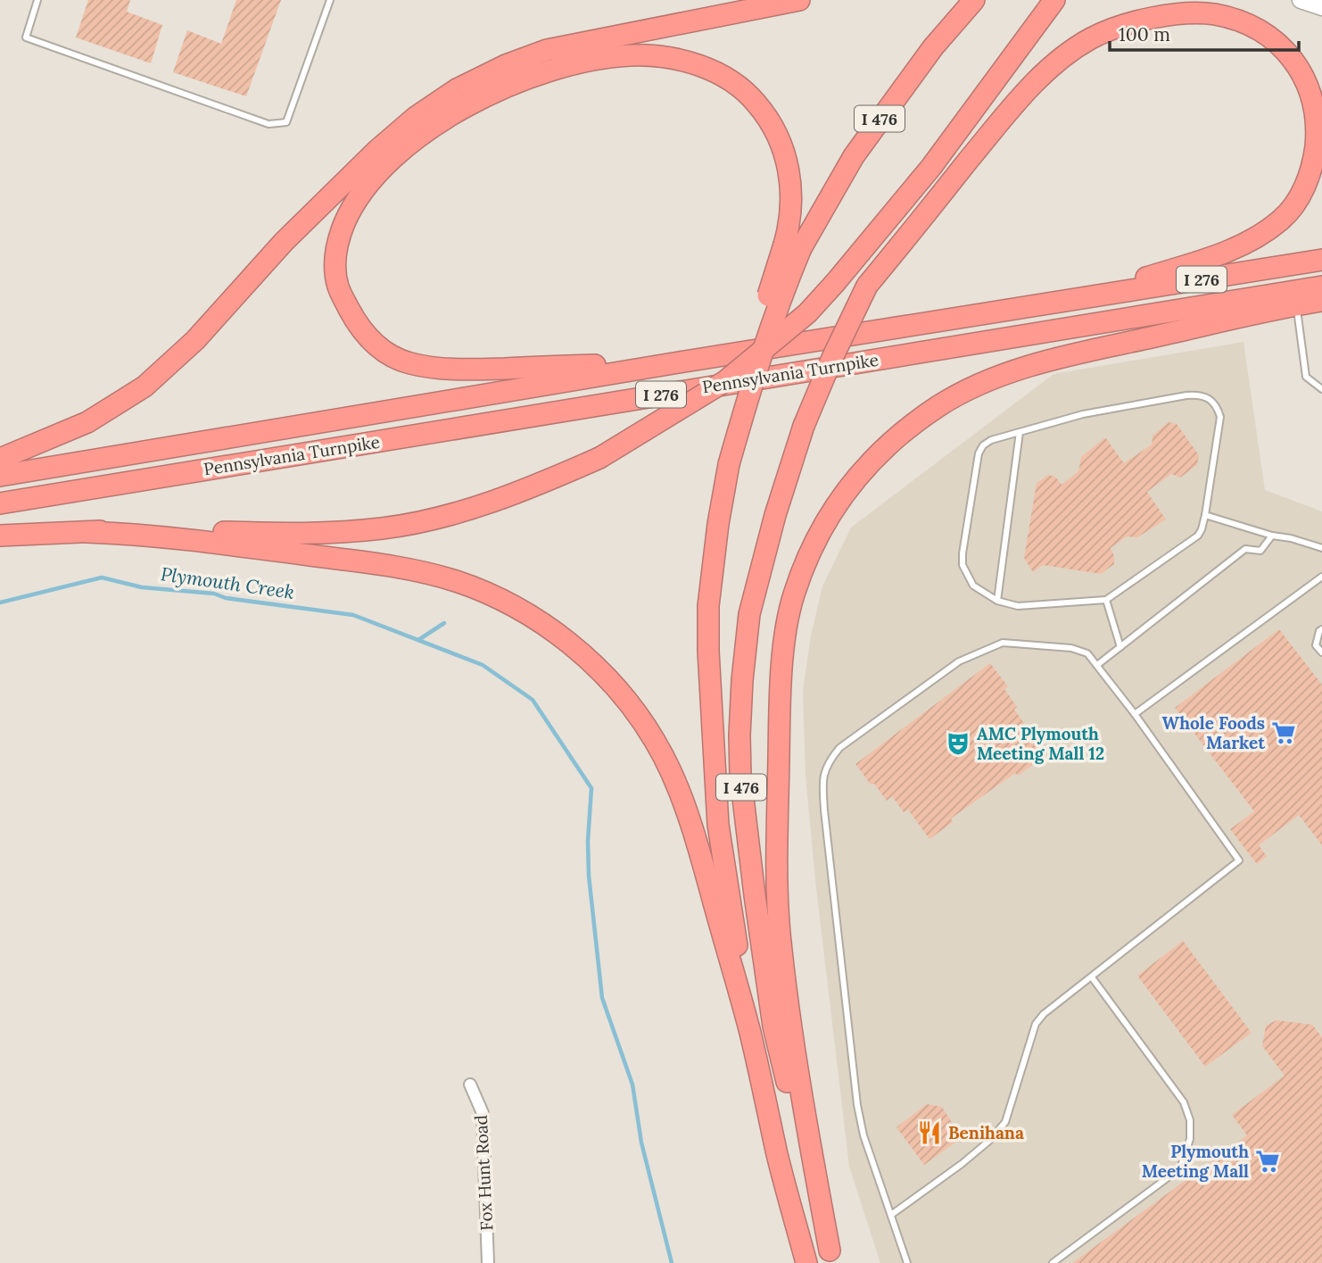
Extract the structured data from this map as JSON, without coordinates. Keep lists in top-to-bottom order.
{
  "streets": {
    "highway": ["I 476", "I 276", "Pennsylvania Turnpike"],
    "street": ["Fox Hunt Road"]
  },
  "water": ["Plymouth Creek"],
  "places": {
    "supermarket": ["Whole Foods Market", "Plymouth Meeting Mall"],
    "theatre": ["AMC Plymouth Meeting Mall 12"],
    "restaurant": ["Benihana"]
  },
  "scale_bar": "100 m"
}
